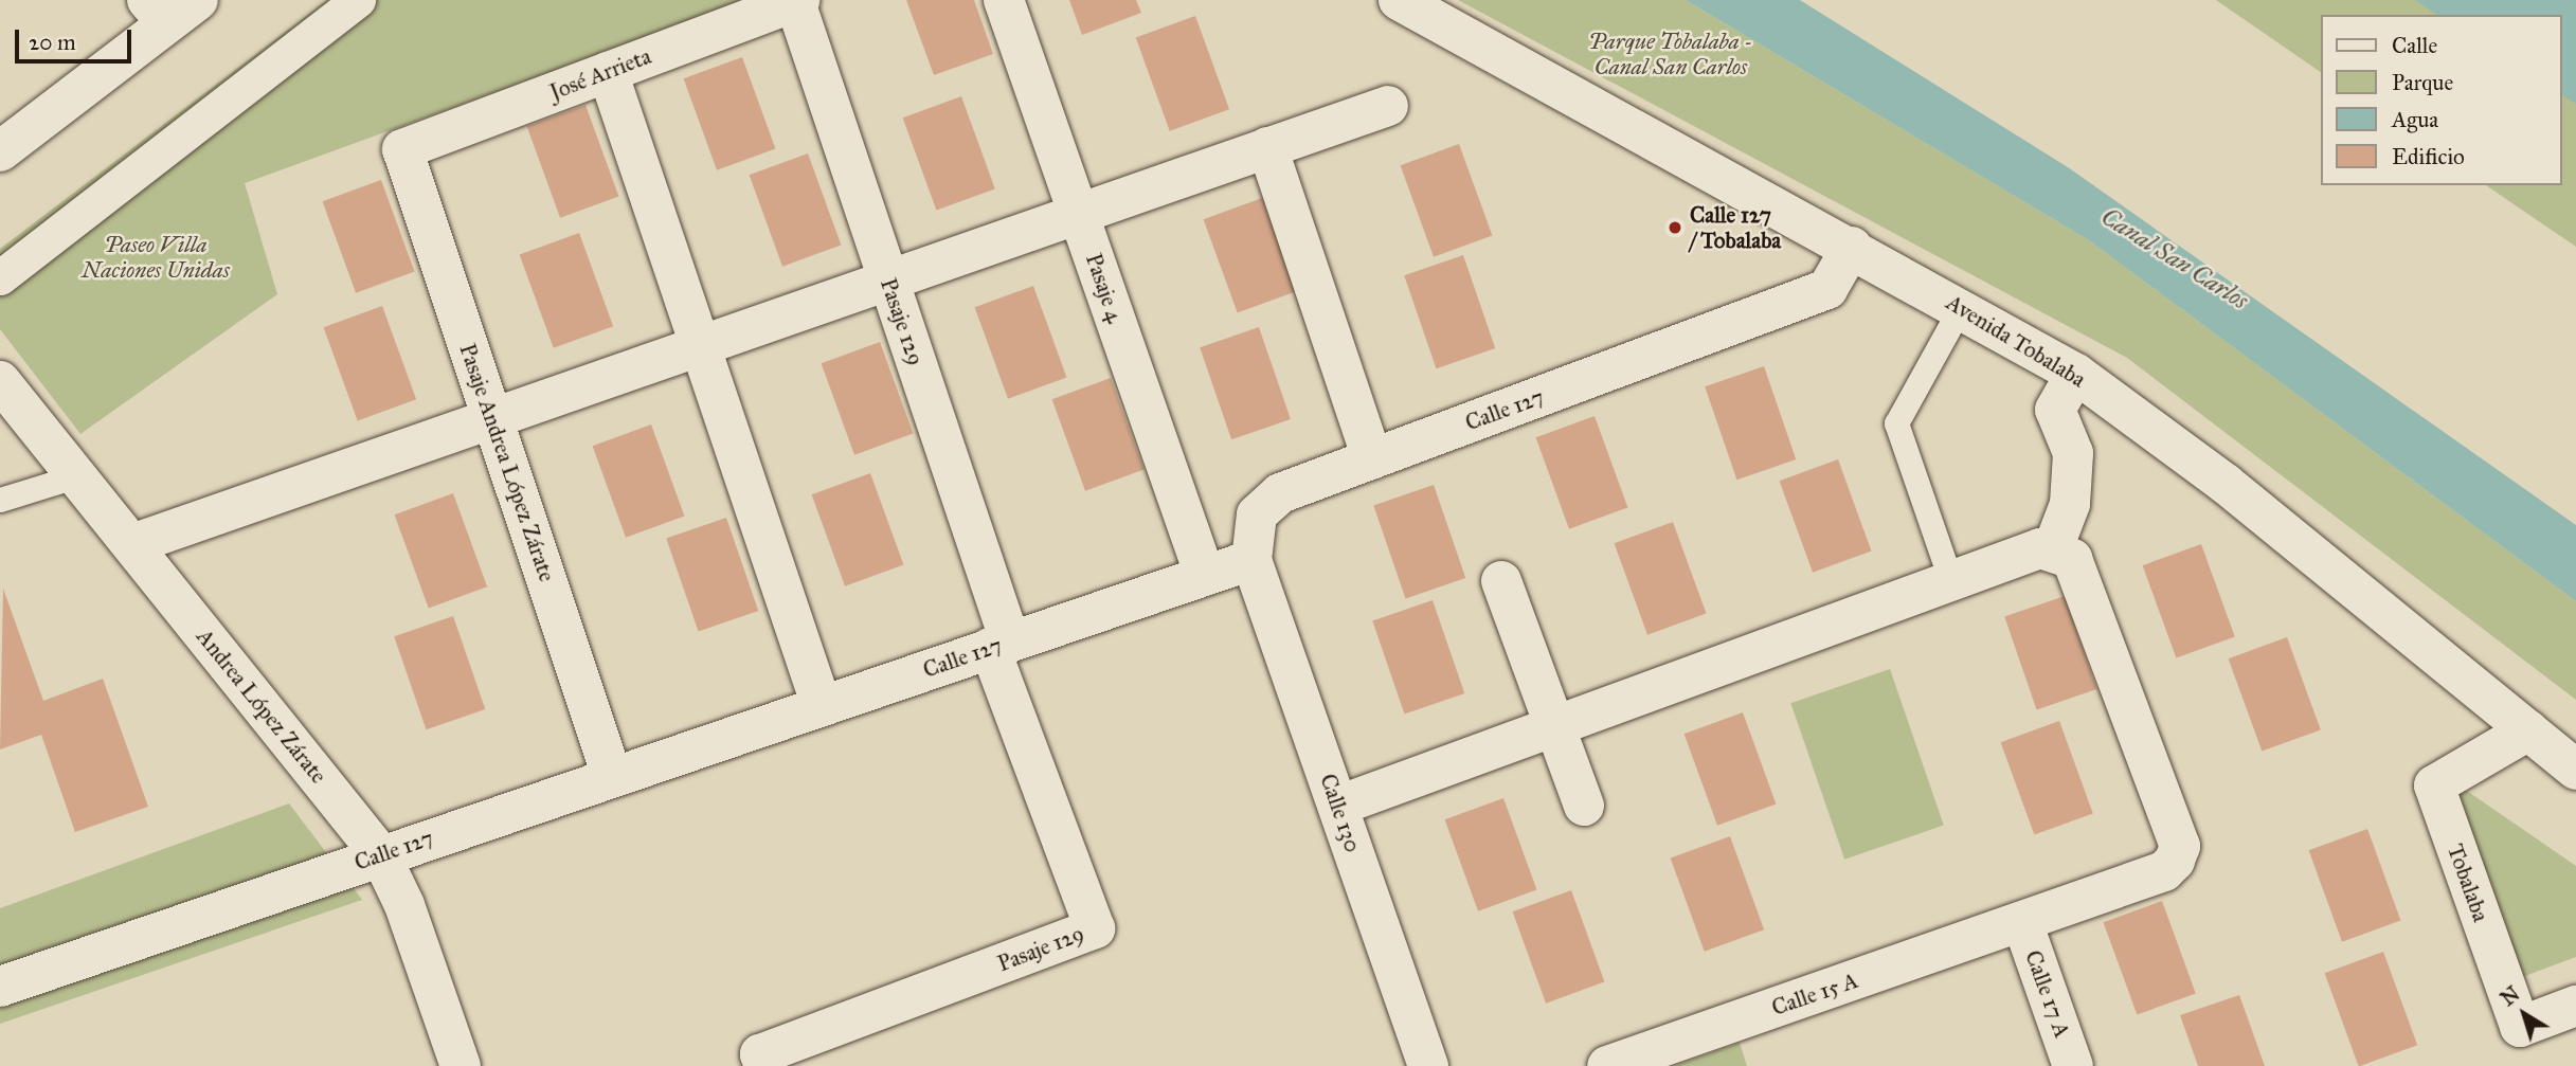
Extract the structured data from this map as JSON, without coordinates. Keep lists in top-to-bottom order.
{
  "streets": {
    "street": [
      "José Arrieta",
      "Pasaje 4",
      "Pasaje 129",
      "Avenida Tobalaba",
      "Calle 127",
      "Pasaje Andrea López Zárate",
      "Andrea López Zárate",
      "Calle 130",
      "Tobalaba",
      "Calle 15 A",
      "Calle 17 A"
    ]
  },
  "crossings": [
    ["José Arrieta", "Pasaje 129"],
    ["José Arrieta", "Pasaje Andrea López Zárate"],
    ["Pasaje 4", "Calle 127"],
    ["Pasaje 129", "Calle 127"],
    ["Avenida Tobalaba", "Calle 127"],
    ["Avenida Tobalaba", "Tobalaba"],
    ["Calle 127", "Pasaje Andrea López Zárate"],
    ["Calle 127", "Andrea López Zárate"],
    ["Calle 127", "Calle 130"],
    ["Calle 15 A", "Calle 17 A"]
  ],
  "water": ["Canal San Carlos"],
  "parks": ["Parque Tobalaba - Canal San Carlos", "Paseo Villa Naciones Unidas"],
  "places": ["Calle 127 / Tobalaba"],
  "legend": [
    "Calle",
    "Parque",
    "Agua",
    "Edificio"
  ],
  "scale_bar": "20 m",
  "north": "top left"
}
